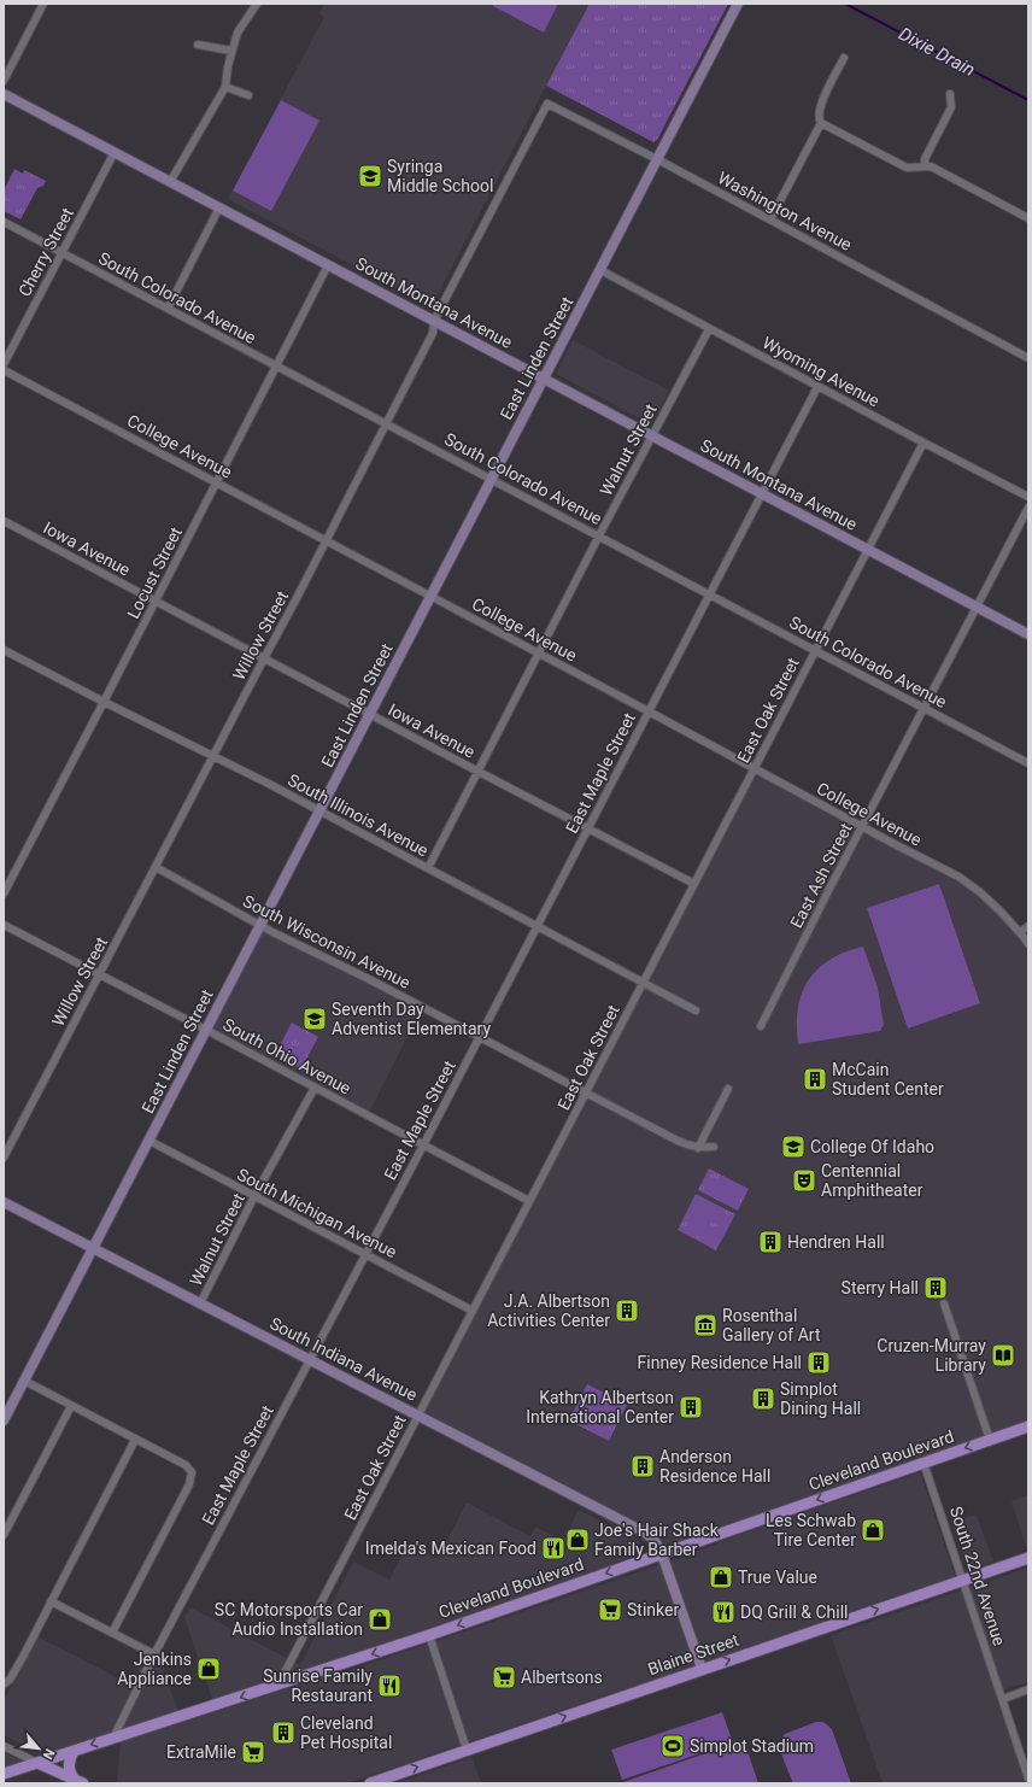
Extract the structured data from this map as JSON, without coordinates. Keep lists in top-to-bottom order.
{
  "streets": {
    "main road": [
      "South Montana Avenue",
      "East Linden Street",
      "South Indiana Avenue",
      "Cleveland Boulevard",
      "Blaine Street"
    ],
    "street": [
      "Washington Avenue",
      "Cherry Street",
      "South Colorado Avenue",
      "Wyoming Avenue",
      "College Avenue",
      "Walnut Street",
      "Iowa Avenue",
      "Locust Street",
      "Willow Street",
      "East Oak Street",
      "East Maple Street",
      "South Illinois Avenue",
      "East Ash Street",
      "South Wisconsin Avenue",
      "South Ohio Avenue",
      "South Michigan Avenue",
      "South 22nd Avenue"
    ]
  },
  "crossings": [
    ["Washington Avenue", "East Linden Street"],
    ["Washington Avenue", "Willow Street"],
    ["Cherry Street", "South Colorado Avenue"],
    ["Cherry Street", "South Montana Avenue"],
    ["South Colorado Avenue", "East Linden Street"],
    ["South Colorado Avenue", "Walnut Street"],
    ["South Colorado Avenue", "Locust Street"],
    ["South Colorado Avenue", "Willow Street"],
    ["South Colorado Avenue", "East Oak Street"],
    ["South Colorado Avenue", "East Maple Street"],
    ["South Colorado Avenue", "East Ash Street"],
    ["South Montana Avenue", "East Linden Street"],
    ["South Montana Avenue", "Walnut Street"],
    ["South Montana Avenue", "Locust Street"],
    ["South Montana Avenue", "Willow Street"],
    ["South Montana Avenue", "East Oak Street"],
    ["South Montana Avenue", "East Maple Street"],
    ["South Montana Avenue", "East Ash Street"],
    ["East Linden Street", "Wyoming Avenue"],
    ["East Linden Street", "College Avenue"],
    ["East Linden Street", "Iowa Avenue"],
    ["East Linden Street", "South Illinois Avenue"],
    ["East Linden Street", "South Wisconsin Avenue"],
    ["East Linden Street", "South Ohio Avenue"],
    ["East Linden Street", "South Michigan Avenue"],
    ["East Linden Street", "South Indiana Avenue"],
    ["Wyoming Avenue", "Walnut Street"],
    ["Wyoming Avenue", "East Oak Street"],
    ["Wyoming Avenue", "East Maple Street"],
    ["College Avenue", "Walnut Street"],
    ["College Avenue", "Locust Street"],
    ["College Avenue", "Willow Street"],
    ["College Avenue", "East Oak Street"],
    ["College Avenue", "East Maple Street"],
    ["College Avenue", "East Ash Street"],
    ["Walnut Street", "Iowa Avenue"],
    ["Walnut Street", "South Illinois Avenue"],
    ["Walnut Street", "South Ohio Avenue"],
    ["Walnut Street", "South Michigan Avenue"],
    ["Walnut Street", "South Indiana Avenue"],
    ["Iowa Avenue", "Locust Street"],
    ["Iowa Avenue", "Willow Street"],
    ["Iowa Avenue", "East Oak Street"],
    ["Iowa Avenue", "East Maple Street"],
    ["Locust Street", "South Illinois Avenue"],
    ["Willow Street", "South Illinois Avenue"],
    ["Willow Street", "South Wisconsin Avenue"],
    ["Willow Street", "South Ohio Avenue"],
    ["East Oak Street", "South Illinois Avenue"],
    ["East Oak Street", "South Wisconsin Avenue"],
    ["East Oak Street", "South Ohio Avenue"],
    ["East Oak Street", "South Michigan Avenue"],
    ["East Oak Street", "South Indiana Avenue"],
    ["East Oak Street", "Cleveland Boulevard"],
    ["East Maple Street", "South Illinois Avenue"],
    ["East Maple Street", "South Wisconsin Avenue"],
    ["East Maple Street", "South Ohio Avenue"],
    ["East Maple Street", "South Michigan Avenue"],
    ["East Maple Street", "South Indiana Avenue"],
    ["East Maple Street", "Cleveland Boulevard"],
    ["South Indiana Avenue", "Cleveland Boulevard"],
    ["South Indiana Avenue", "Blaine Street"],
    ["Cleveland Boulevard", "South 22nd Avenue"],
    ["South 22nd Avenue", "Blaine Street"]
  ],
  "one_way": ["Cleveland Boulevard", "Blaine Street"],
  "water": ["Dixie Drain"],
  "places": {
    "school or university": ["Syringa Middle School", "Seventh Day Adventist Elementary", "College Of Idaho"],
    "building": [
      "McCain Student Center",
      "Hendren Hall",
      "Sterry Hall",
      "J.A. Albertson Activities Center",
      "Finney Residence Hall",
      "Simplot Dining Hall",
      "Kathryn Albertson International Center",
      "Anderson Residence Hall",
      "Cleveland Pet Hospital"
    ],
    "theatre": ["Centennial Amphitheater"],
    "museum": ["Rosenthal Gallery of Art"],
    "library": ["Cruzen-Murray Library"],
    "shop": [
      "Les Schwab Tire Center",
      "Joe's Hair Shack Family Barber",
      "True Value",
      "SC Motorsports Car Audio Installation",
      "Jenkins Appliance"
    ],
    "restaurant": ["Imelda's Mexican Food", "DQ Grill & Chill", "Sunrise Family Restaurant"],
    "supermarket": ["Stinker", "Albertsons", "ExtraMile"],
    "sports": ["Simplot Stadium"]
  },
  "north": "bottom right"
}
